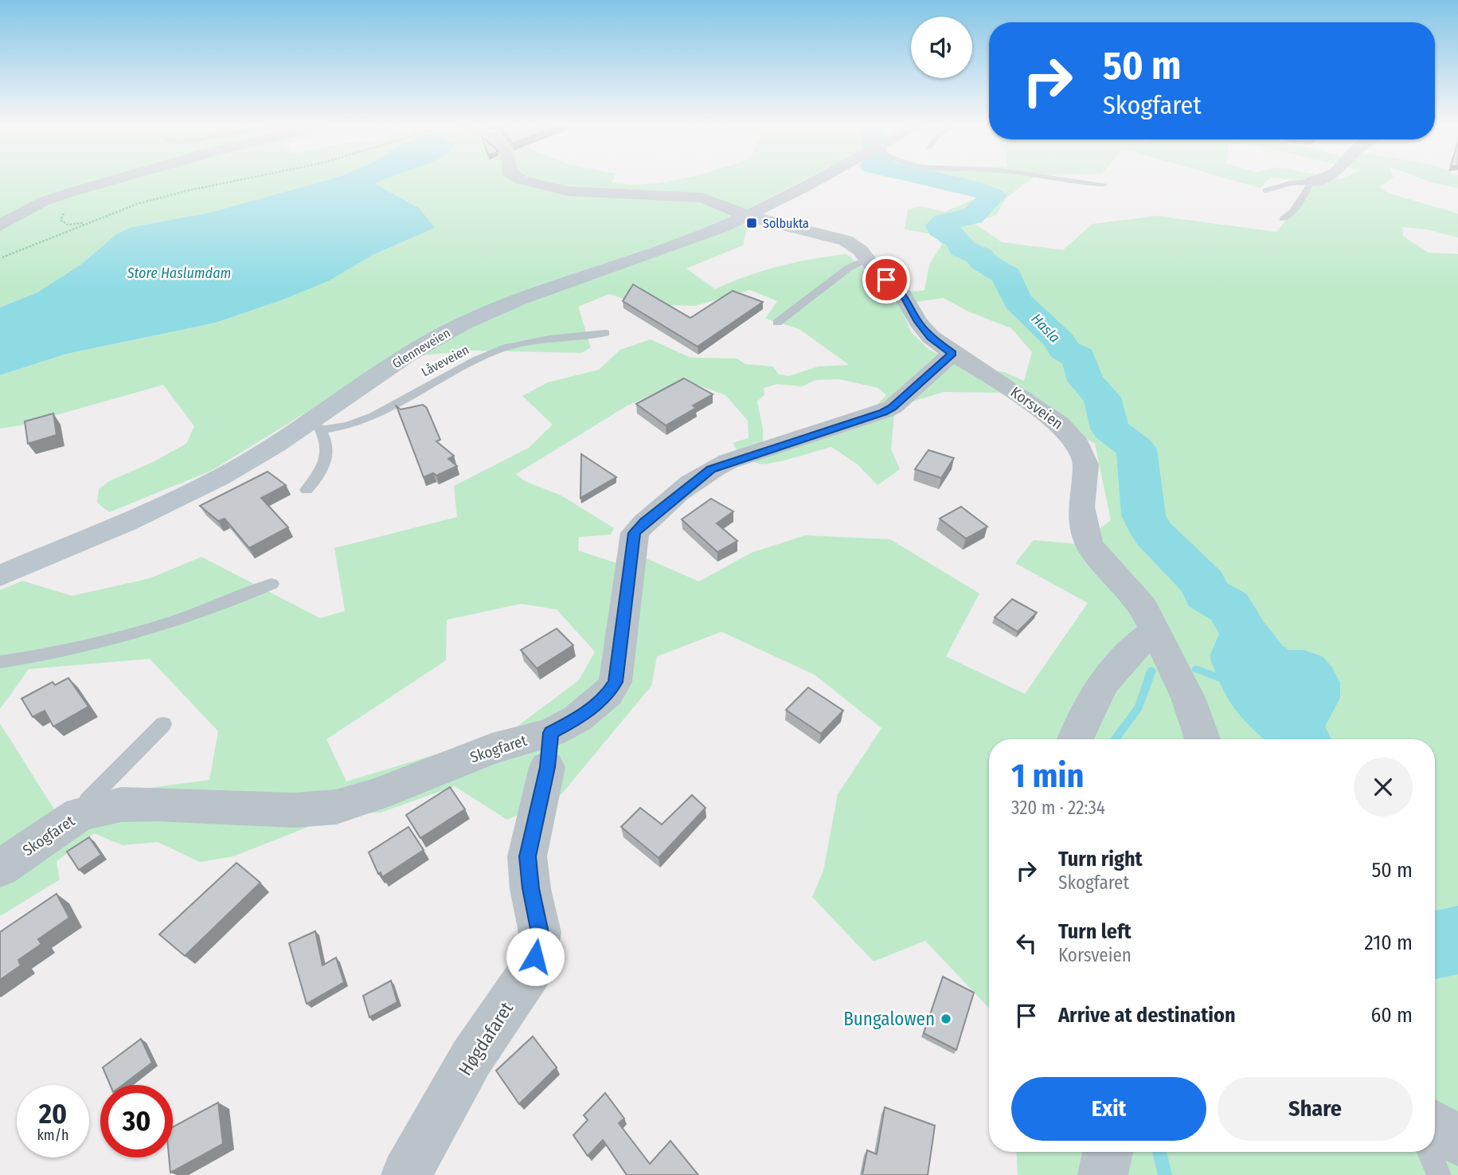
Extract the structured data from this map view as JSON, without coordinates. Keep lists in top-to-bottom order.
{
  "streets": {
    "main road": ["Glenneveien"],
    "street": ["Korsveien", "Skogfaret", "Høgdafaret"],
    "lane": ["Låveveien"]
  },
  "crossings": [
    ["Glenneveien", "Låveveien"],
    ["Glenneveien", "Korsveien"],
    ["Korsveien", "Skogfaret"],
    ["Skogfaret", "Høgdafaret"]
  ],
  "water": ["Store Haslumdam", "Hasla"],
  "places": {
    "transit": ["Solbukta"],
    "other": ["Bungalowen"]
  },
  "page": {
    "turn": ["50 m", "Skogfaret"],
    "heading": ["1 min", "320 m · 22:34"],
    "list": [
      {
        "name": "Turn right",
        "note": "Skogfaret",
        "value": "50 m"
      },
      {
        "name": "Turn left",
        "note": "Korsveien",
        "value": "210 m"
      },
      {
        "name": "Arrive at destination",
        "value": "60 m"
      }
    ],
    "buttons": ["Exit", "Share"],
    "speed": "20 km/h",
    "limit": "30"
  }
}
